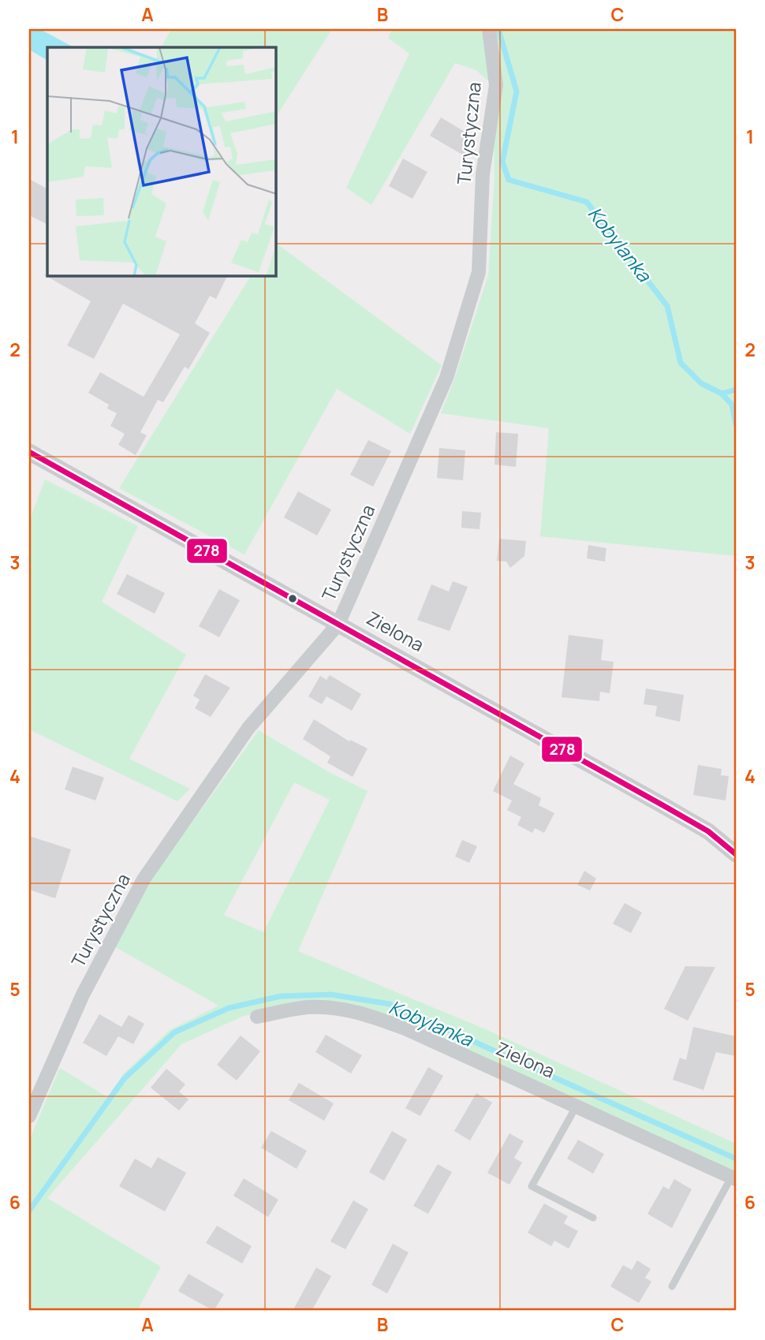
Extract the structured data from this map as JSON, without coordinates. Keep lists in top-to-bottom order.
{
  "streets": {
    "street": ["Turystyczna", "Zielona"]
  },
  "crossings": [
    ["Turystyczna", "Zielona"]
  ],
  "water": ["Kobylanka"],
  "lines": ["transit line 278"],
  "grid": {
    "columns": ["A", "B", "C"],
    "rows": [
      "1",
      "2",
      "3",
      "4",
      "5",
      "6"
    ]
  }
}
